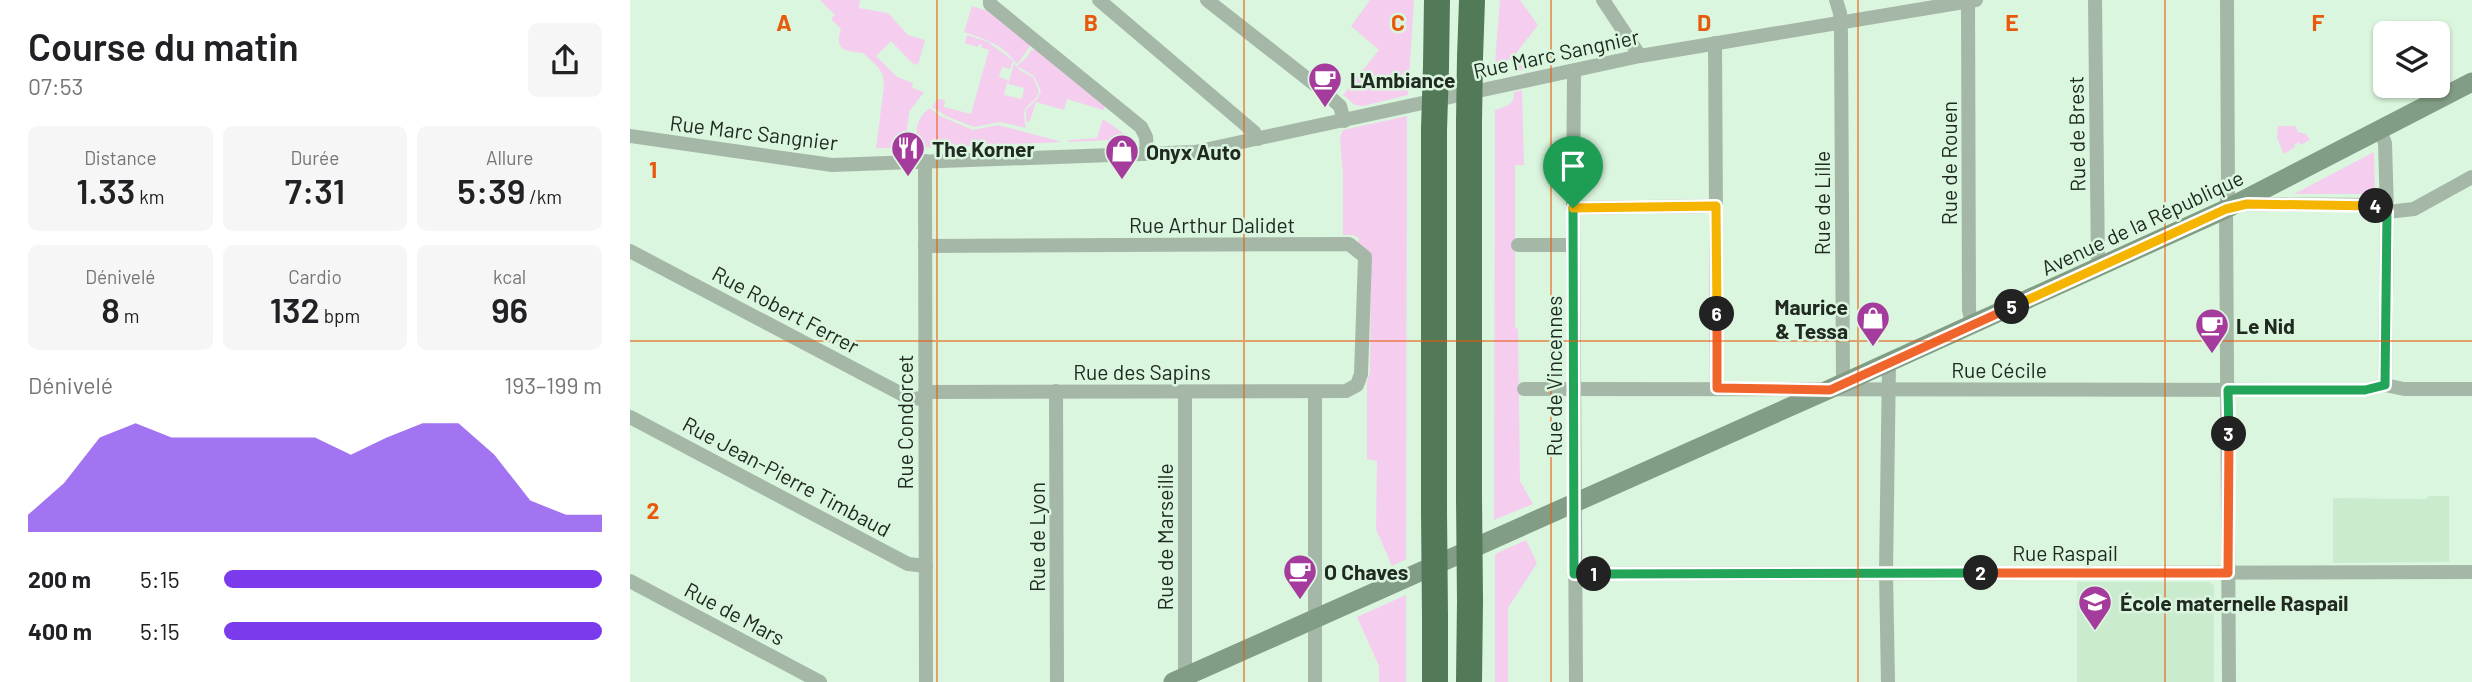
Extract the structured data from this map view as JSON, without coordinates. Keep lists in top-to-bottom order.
{
  "streets": {
    "main road": ["Avenue de la République"],
    "street": [
      "Rue Marc Sangnier",
      "Rue de Brest",
      "Rue de Rouen",
      "Rue de Lille",
      "Rue Arthur Dalidet",
      "Rue Robert Ferrer",
      "Rue Cécile",
      "Rue des Sapins",
      "Rue de Vincennes",
      "Rue Condorcet",
      "Rue Jean-Pierre Timbaud",
      "Rue de Lyon",
      "Rue de Marseille",
      "Rue Raspail",
      "Rue de Mars"
    ]
  },
  "crossings": [
    ["Rue Marc Sangnier", "Rue de Rouen"],
    ["Rue Marc Sangnier", "Rue de Lille"],
    ["Rue Marc Sangnier", "Rue de Vincennes"],
    ["Rue Marc Sangnier", "Rue Condorcet"],
    ["Rue de Brest", "Avenue de la République"],
    ["Rue de Rouen", "Avenue de la République"],
    ["Rue de Lille", "Avenue de la République"],
    ["Rue de Lille", "Rue Cécile"],
    ["Avenue de la République", "Rue Cécile"],
    ["Avenue de la République", "Rue de Vincennes"],
    ["Avenue de la République", "Rue de Marseille"],
    ["Rue Arthur Dalidet", "Rue des Sapins"],
    ["Rue Arthur Dalidet", "Rue Condorcet"],
    ["Rue Robert Ferrer", "Rue des Sapins"],
    ["Rue Robert Ferrer", "Rue Condorcet"],
    ["Rue Cécile", "Rue de Vincennes"],
    ["Rue des Sapins", "Rue Condorcet"],
    ["Rue des Sapins", "Rue de Lyon"],
    ["Rue des Sapins", "Rue de Marseille"],
    ["Rue de Vincennes", "Rue Raspail"],
    ["Rue Condorcet", "Rue Jean-Pierre Timbaud"]
  ],
  "places": {
    "cafe": ["L'Ambiance", "Le Nid", "O Chaves"],
    "restaurant": ["The Korner"],
    "shop": ["Onyx Auto", "Maurice & Tessa"],
    "school or university": ["École maternelle Raspail"]
  },
  "page": {
    "heading": ["Course du matin", "07:53"],
    "stats": [
      ["Distance", "1.33 km"],
      ["Durée", "7:31"],
      ["Allure", "5:39 /km"],
      ["Dénivelé", "8 m"],
      ["Cardio", "132 bpm"],
      ["kcal", "96"]
    ],
    "pins": [
      "4",
      "5",
      "6",
      "3",
      "2",
      "1"
    ],
    "chart": ["Dénivelé", "193–199 m"],
    "list": [
      {
        "name": "200 m",
        "note": "5:15"
      },
      {
        "name": "400 m",
        "note": "5:15"
      }
    ]
  },
  "grid": {
    "columns": [
      "A",
      "B",
      "C",
      "D",
      "E",
      "F"
    ],
    "rows": ["1", "2"]
  }
}
